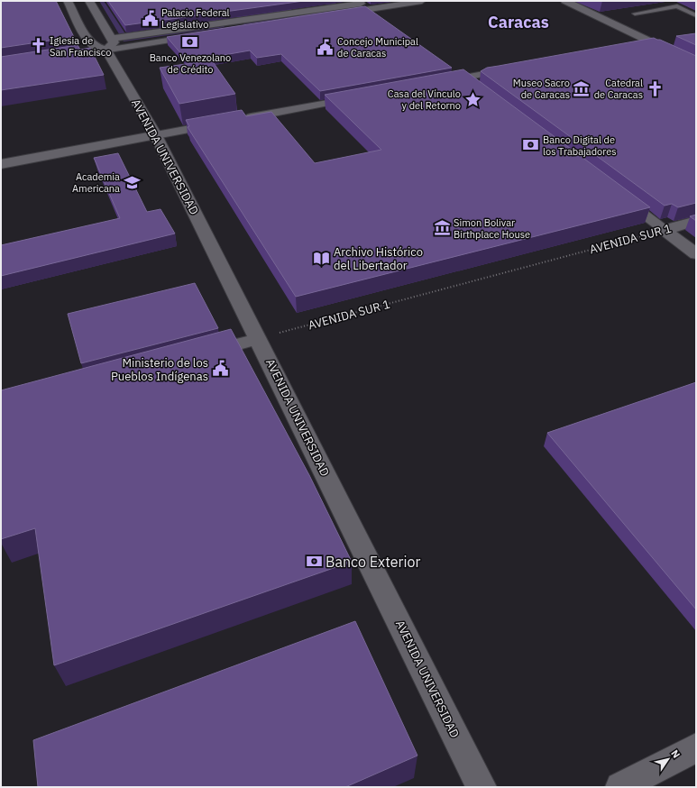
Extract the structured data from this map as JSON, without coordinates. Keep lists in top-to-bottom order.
{
  "streets": {
    "street": ["AVENIDA UNIVERSIDAD", "AVENIDA SUR 1"]
  },
  "crossings": [
    ["AVENIDA UNIVERSIDAD", "AVENIDA SUR 1"]
  ],
  "districts": ["Caracas"],
  "places": {
    "public building": ["Palacio Federal Legislativo", "Concejo Municipal de Caracas", "Ministerio de los Pueblos Indígenas"],
    "bank": ["Banco Venezolano de Crédito", "Banco Digital de los Trabajadores", "Banco Exterior"],
    "church": ["Iglesia de San Francisco", "Catedral de Caracas"],
    "museum": ["Museo Sacro de Caracas", "Simon Bolivar Birthplace House"],
    "place": ["Casa del Vínculo y del Retorno"],
    "school or university": ["Academia Americana"],
    "library": ["Archivo Histórico del Libertador"]
  },
  "north": "top right"
}
